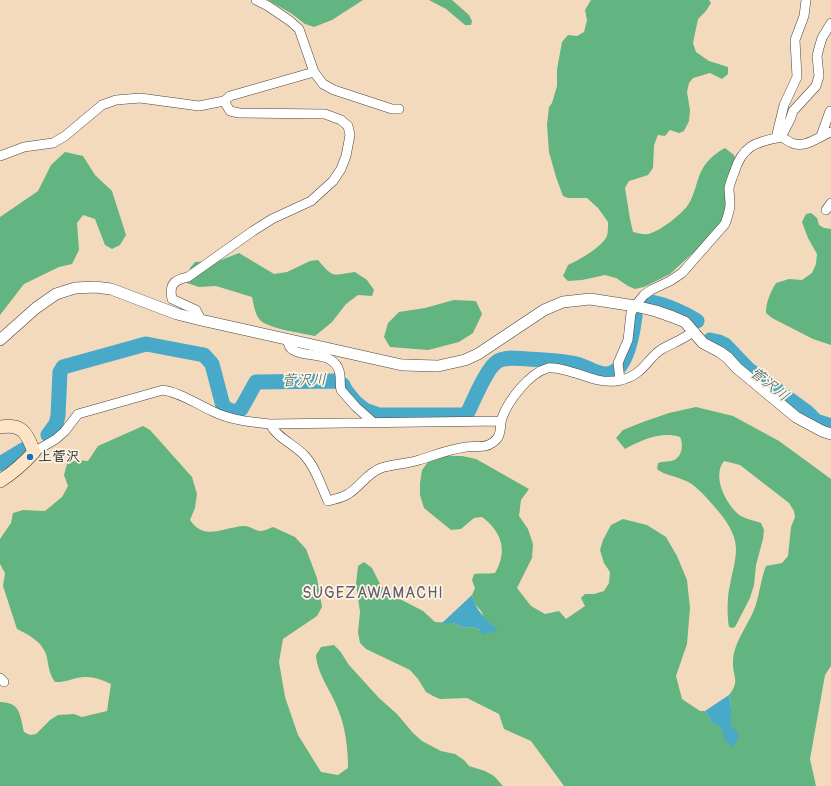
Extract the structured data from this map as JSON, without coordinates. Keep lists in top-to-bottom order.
{
  "districts": ["SUGEZAWAMACHI"],
  "water": ["菅沢川"],
  "places": ["上菅沢"]
}
